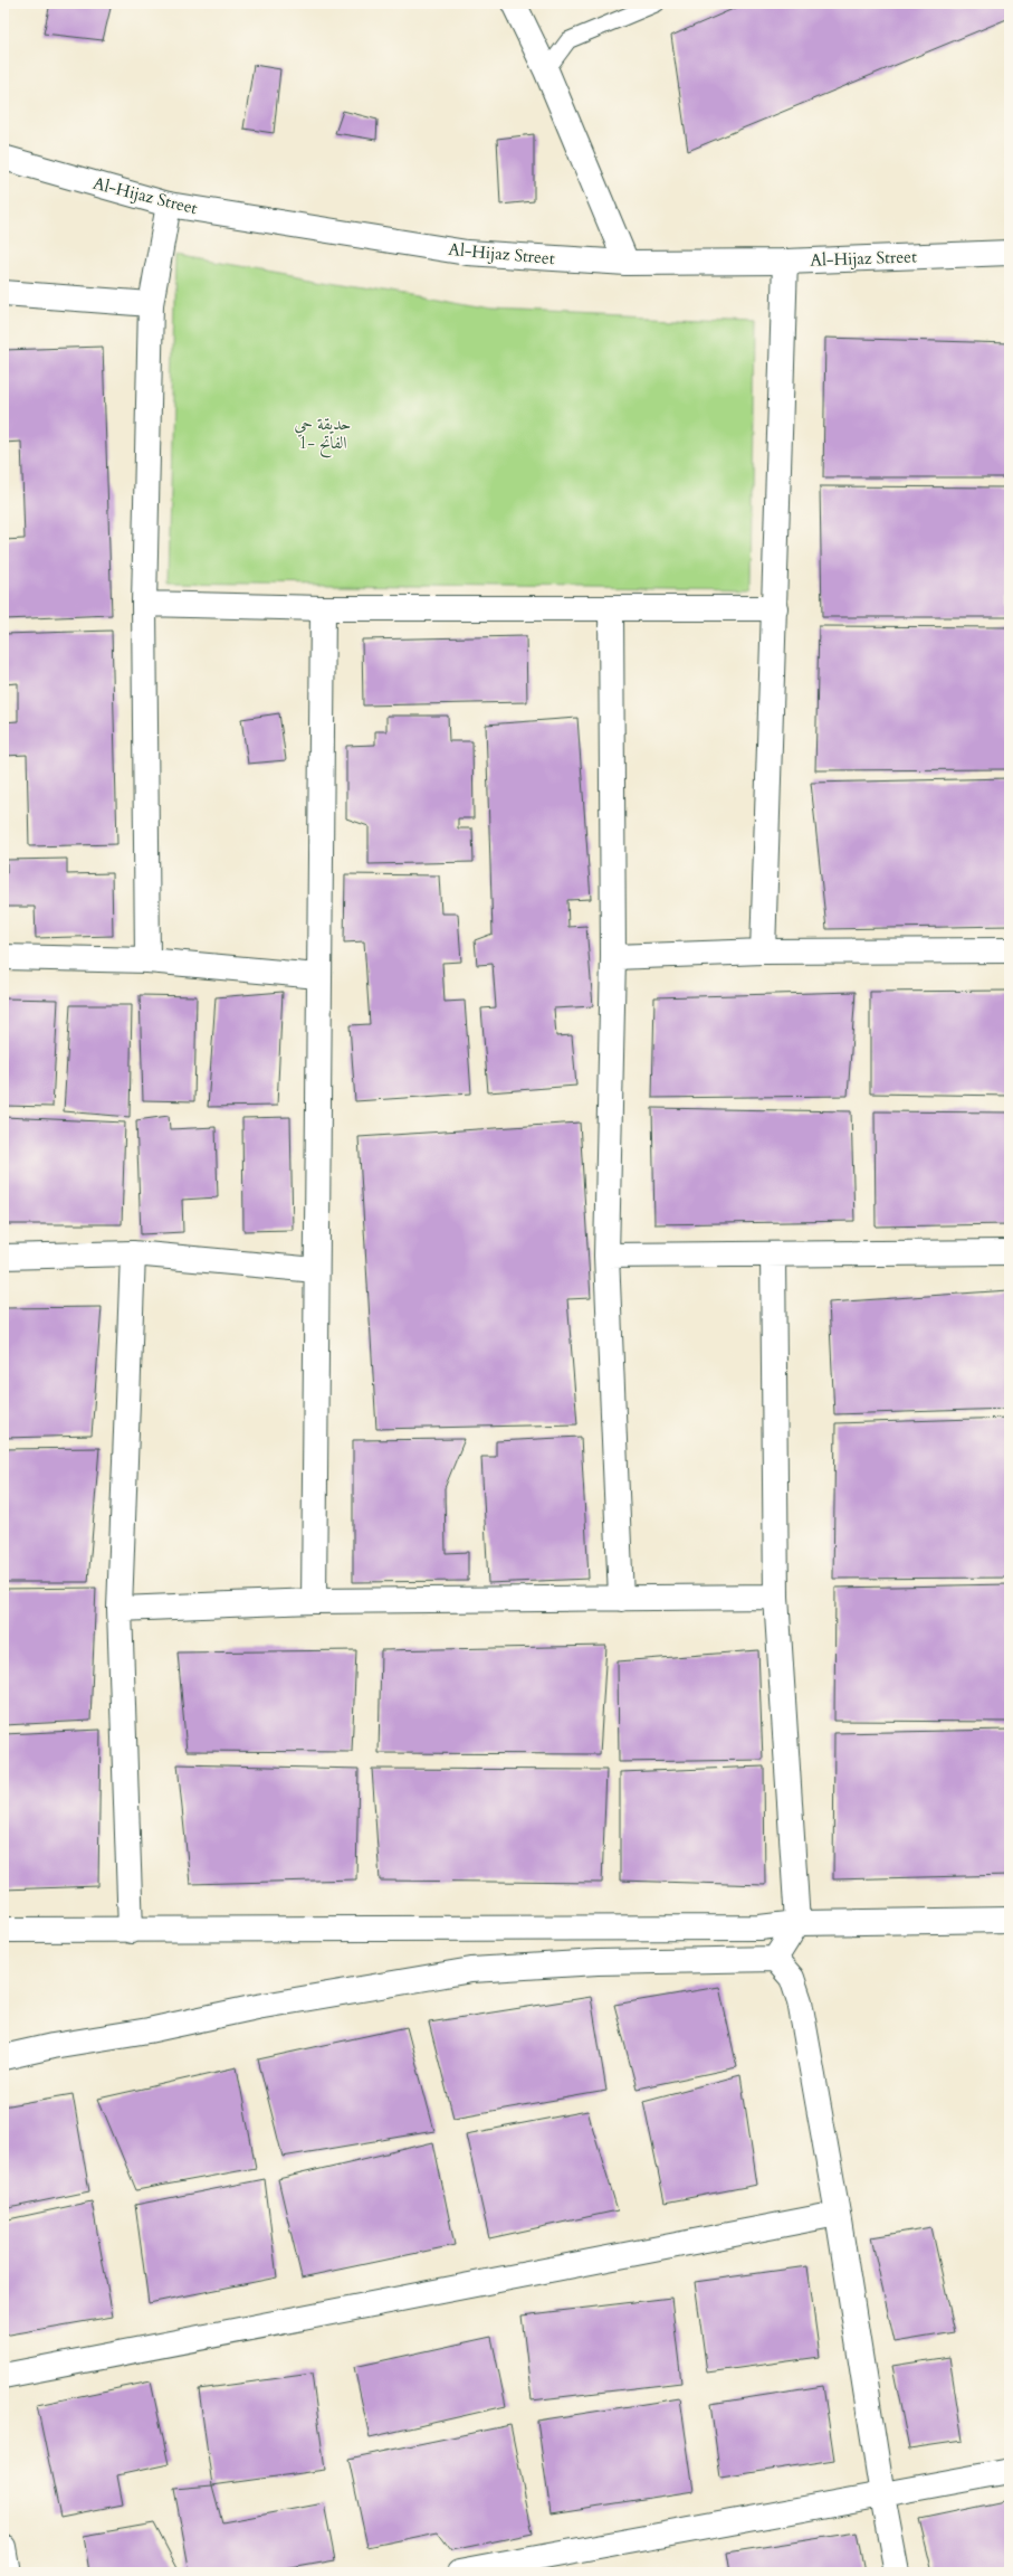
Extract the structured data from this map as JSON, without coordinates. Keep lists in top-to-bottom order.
{
  "streets": {
    "street": ["Al-Hijaz Street"]
  },
  "parks": ["حديقة حي الفاتح -1"]
}
